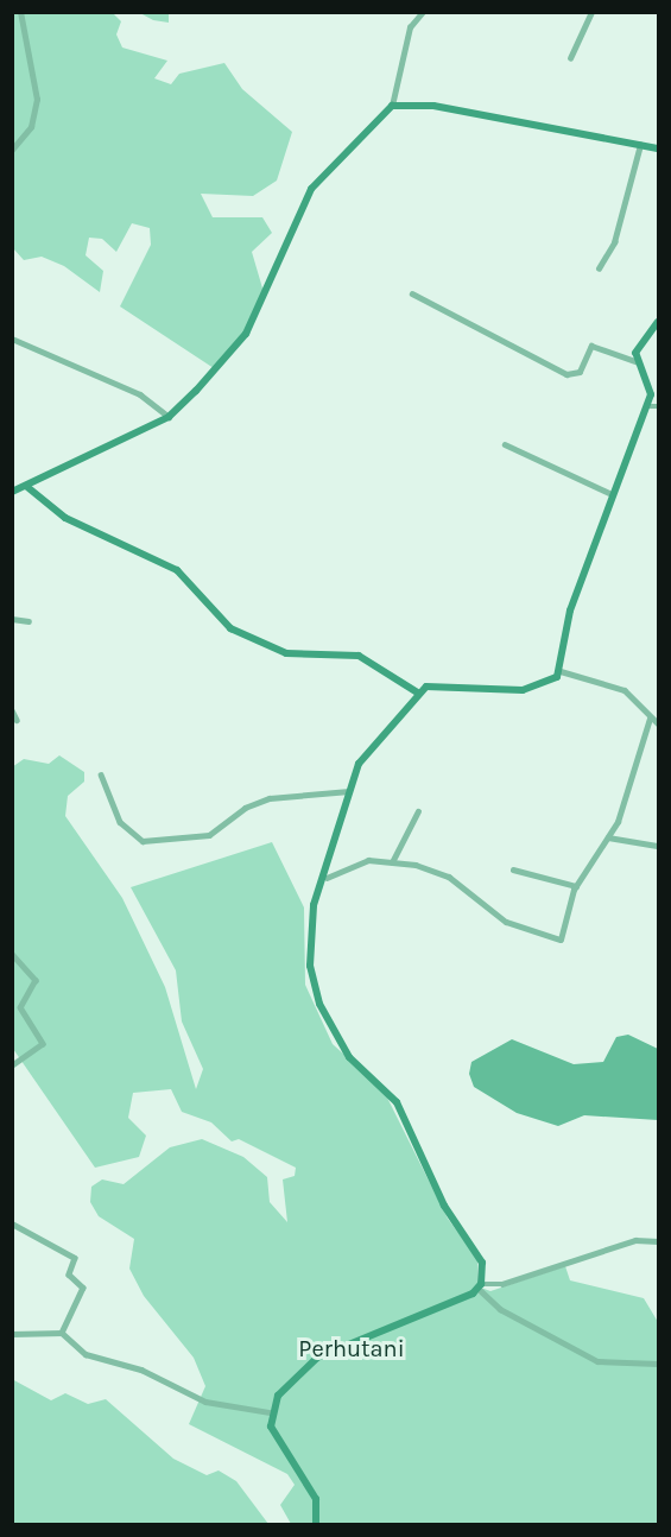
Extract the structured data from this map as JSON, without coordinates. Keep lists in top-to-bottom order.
{
  "parks": ["Perhutani"]
}
